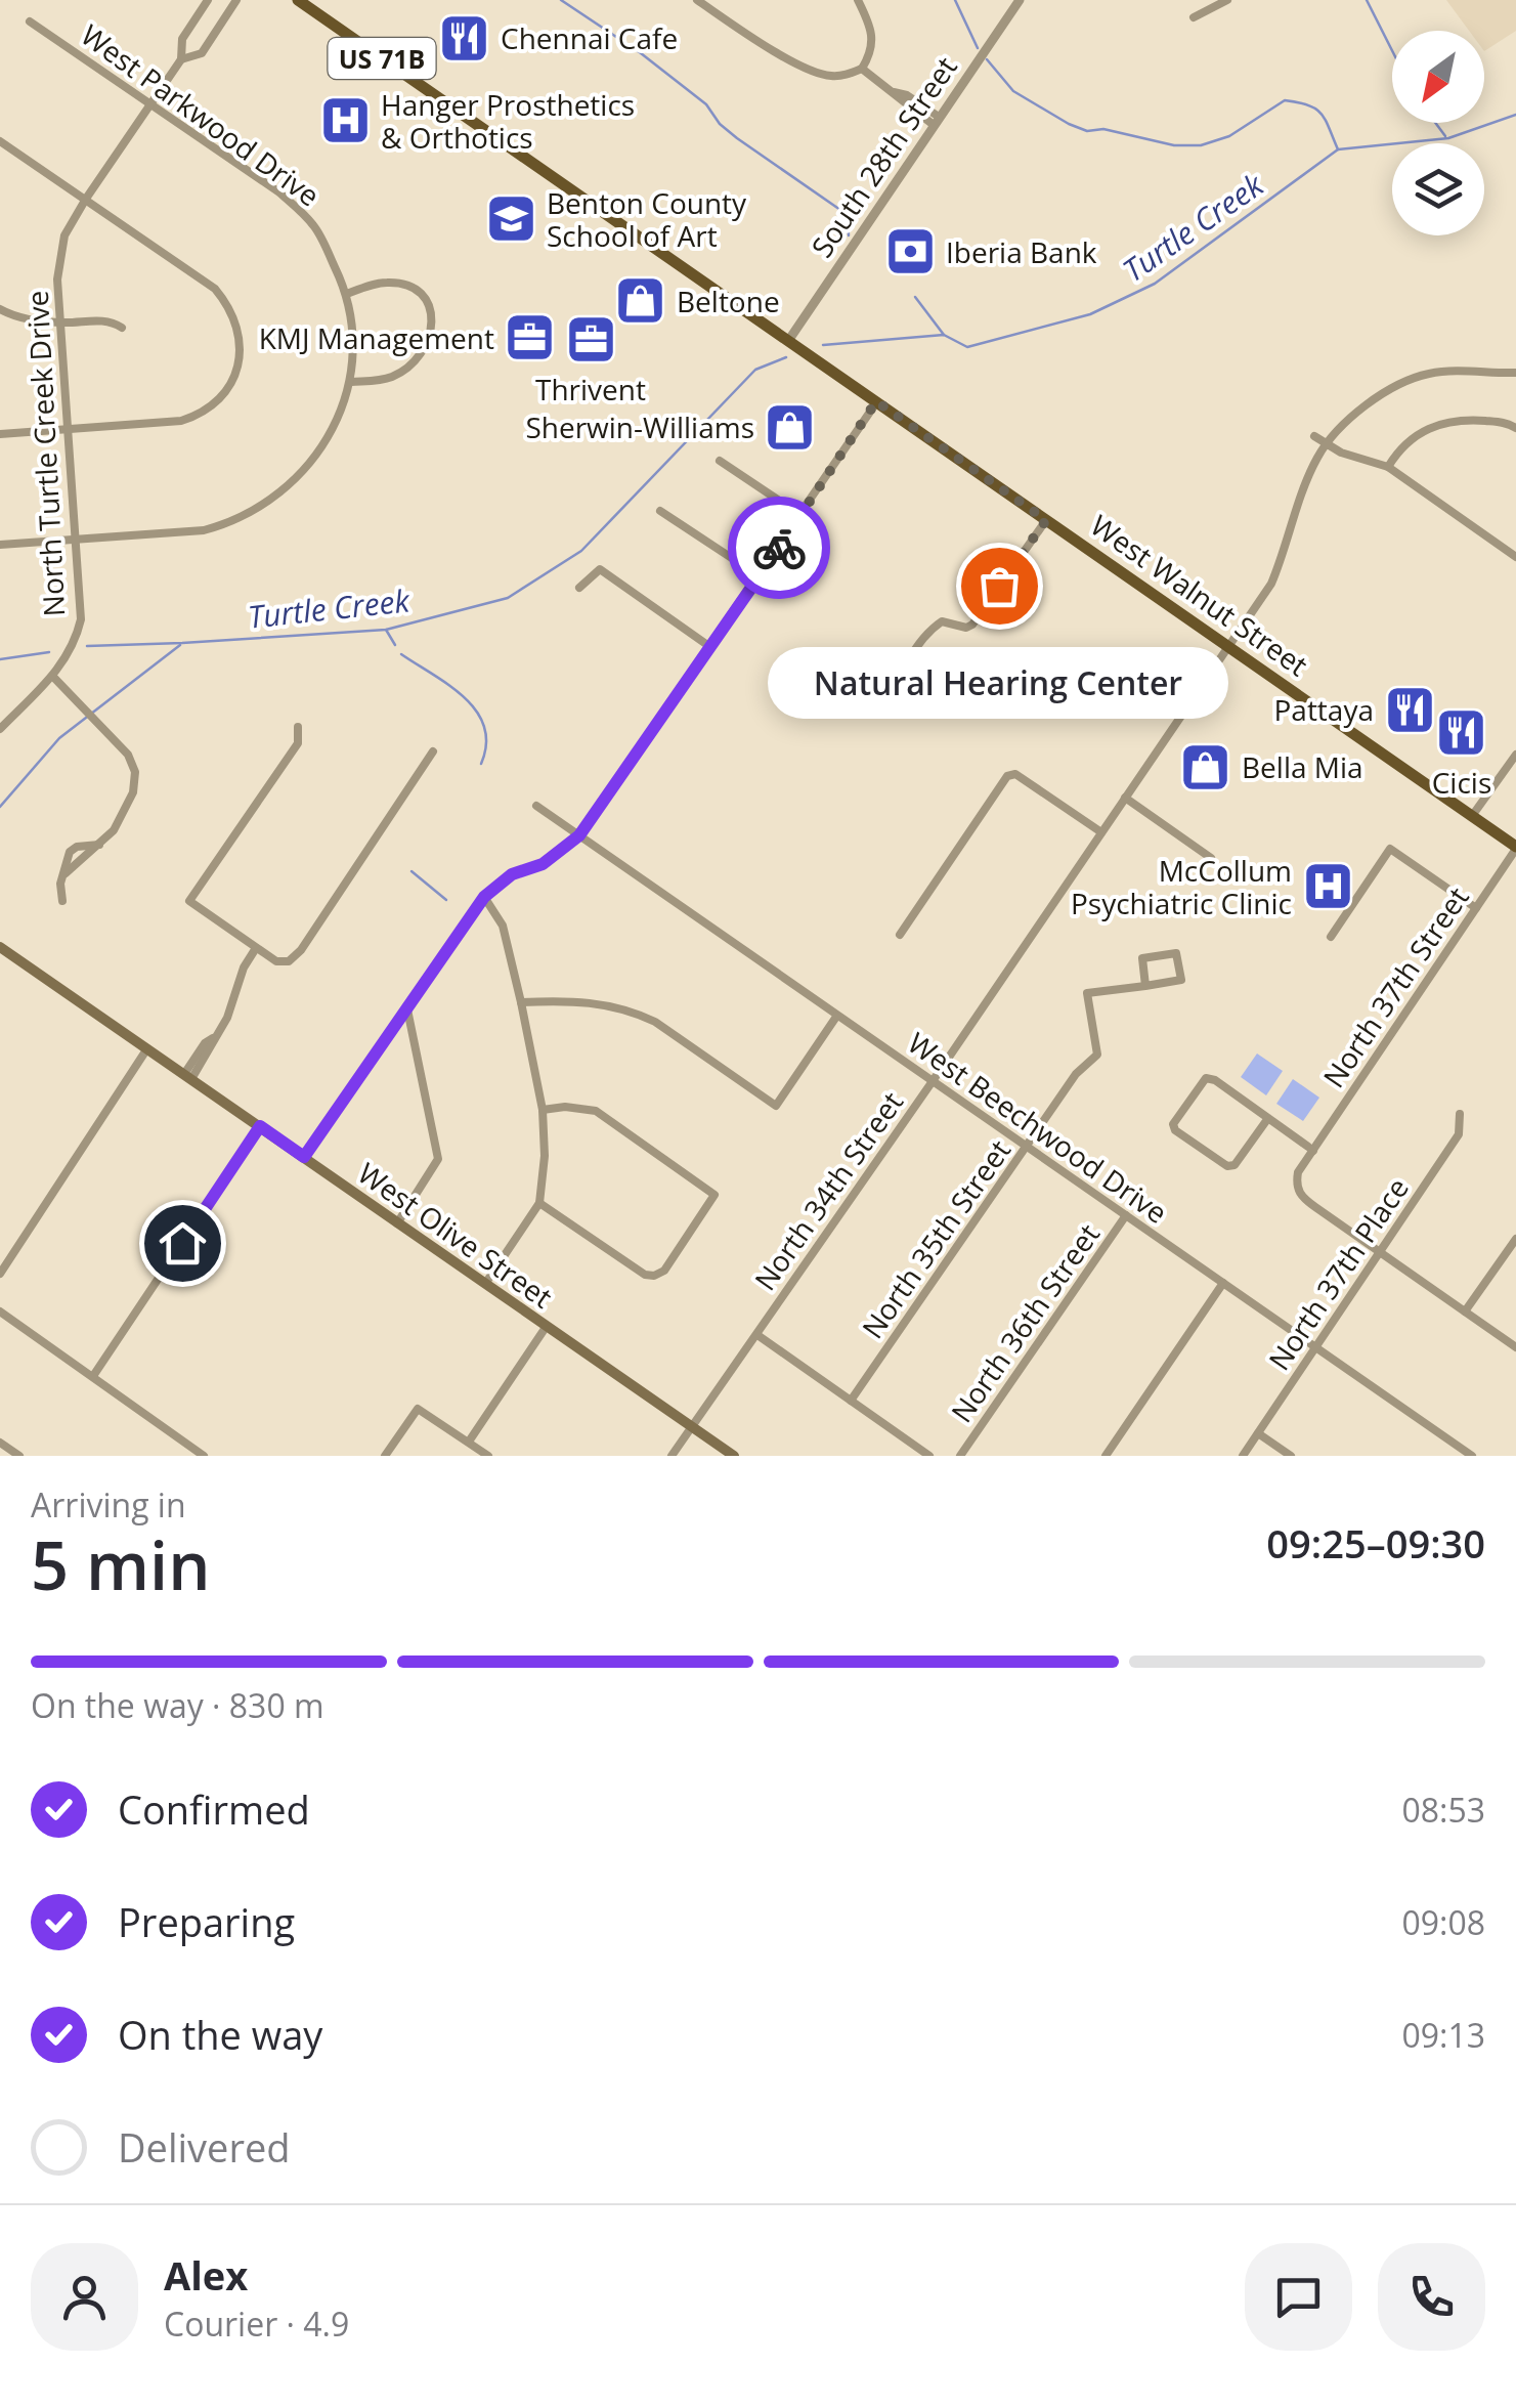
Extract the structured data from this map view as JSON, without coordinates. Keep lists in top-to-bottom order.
{
  "streets": {
    "main road": ["US 71B", "West Walnut Street", "West Olive Street"],
    "street": [
      "West Parkwood Drive",
      "South 28th Street",
      "North Turtle Creek Drive",
      "North 37th Street",
      "West Beechwood Drive",
      "North 34th Street",
      "North 35th Street",
      "North 37th Place",
      "North 36th Street"
    ]
  },
  "crossings": [
    ["West Parkwood Drive", "North Turtle Creek Drive"],
    ["South 28th Street", "West Walnut Street"],
    ["West Walnut Street", "North 37th Street"],
    ["West Walnut Street", "North 34th Street"],
    ["North 37th Street", "North 37th Place"],
    ["West Beechwood Drive", "North 34th Street"],
    ["West Beechwood Drive", "North 35th Street"],
    ["West Beechwood Drive", "North 37th Place"],
    ["West Beechwood Drive", "North 36th Street"],
    ["North 34th Street", "West Olive Street"]
  ],
  "water": ["Turtle Creek"],
  "places": {
    "restaurant": ["Chennai Cafe", "Pattaya", "Cicis"],
    "hospital": ["Hanger Prosthetics & Orthotics", "McCollum Psychiatric Clinic"],
    "school or university": ["Benton County School of Art"],
    "bank": ["Iberia Bank"],
    "shop": ["Beltone", "Sherwin-Williams", "Bella Mia"],
    "office": ["KMJ Management", "Thrivent"],
    "other": ["Natural Hearing Center"]
  },
  "north": "bottom left",
  "page": {
    "bubble": "Natural Hearing Center",
    "heading": ["5 min", "Arriving in", "09:25–09:30"],
    "panel": ["Alex", "Courier · 4.9"],
    "bar": "On the way · 830 m",
    "list": [
      ["Confirmed", "08:53"],
      ["Preparing", "09:08"],
      ["On the way", "09:13"],
      "Delivered"
    ]
  }
}
